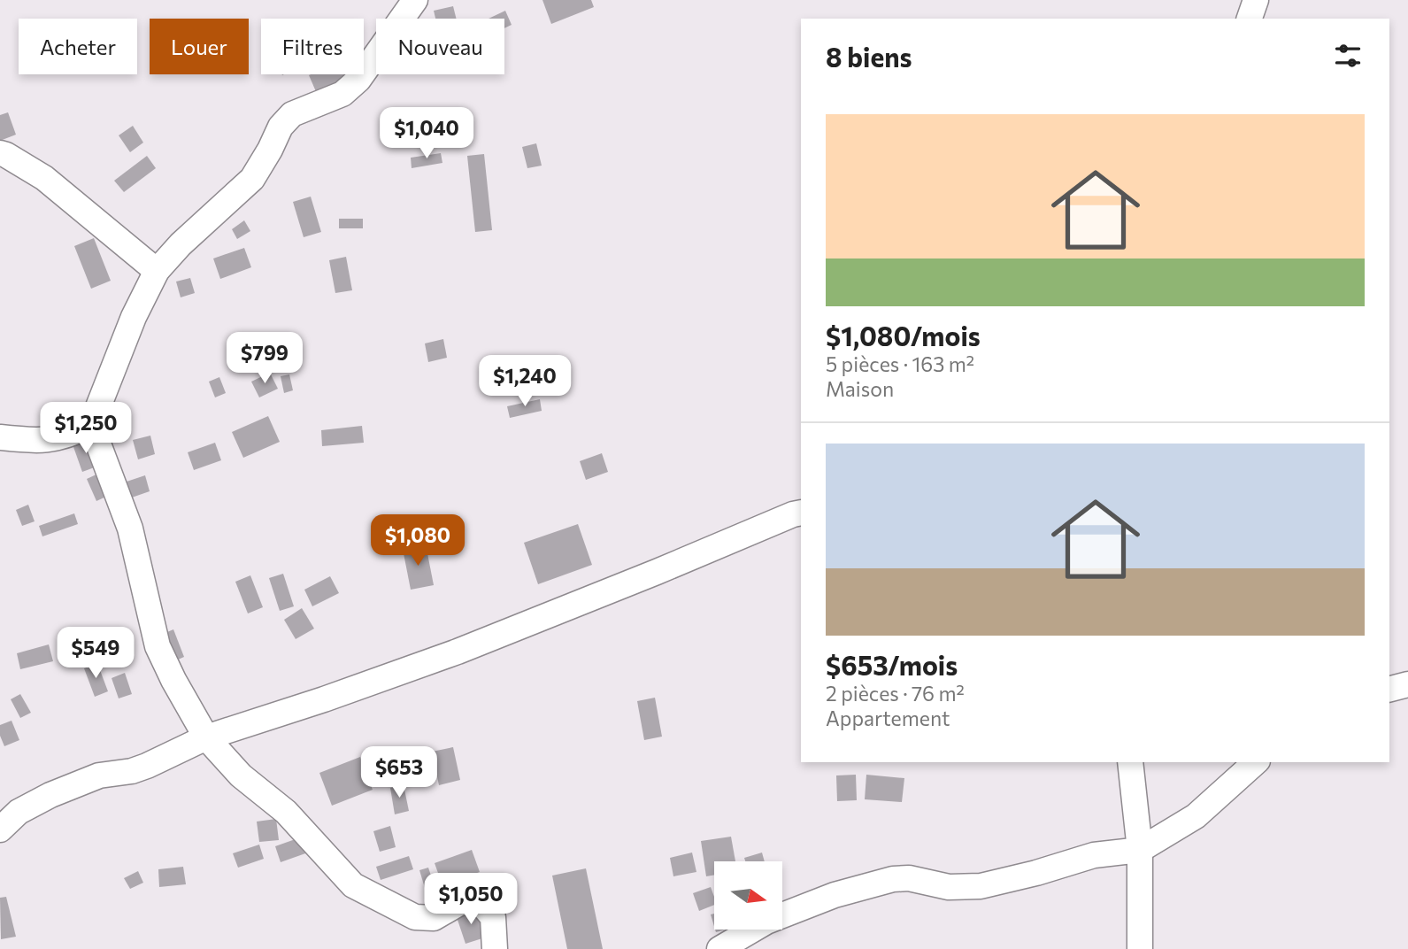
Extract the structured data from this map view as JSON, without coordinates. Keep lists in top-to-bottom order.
{
  "north": "right",
  "page": {
    "chip": [
      "Acheter",
      "Louer",
      "Filtres",
      "Nouveau"
    ],
    "heading": "8 biens",
    "list": [
      {
        "name": "$1,080/mois",
        "note": "5 pièces · 163 m² · Maison"
      },
      {
        "name": "$653/mois",
        "note": "2 pièces · 76 m² · Appartement"
      }
    ],
    "price": [
      "$1,040",
      "$799",
      "$1,240",
      "$1,250",
      "$1,080",
      "$549",
      "$653",
      "$1,050"
    ]
  }
}
